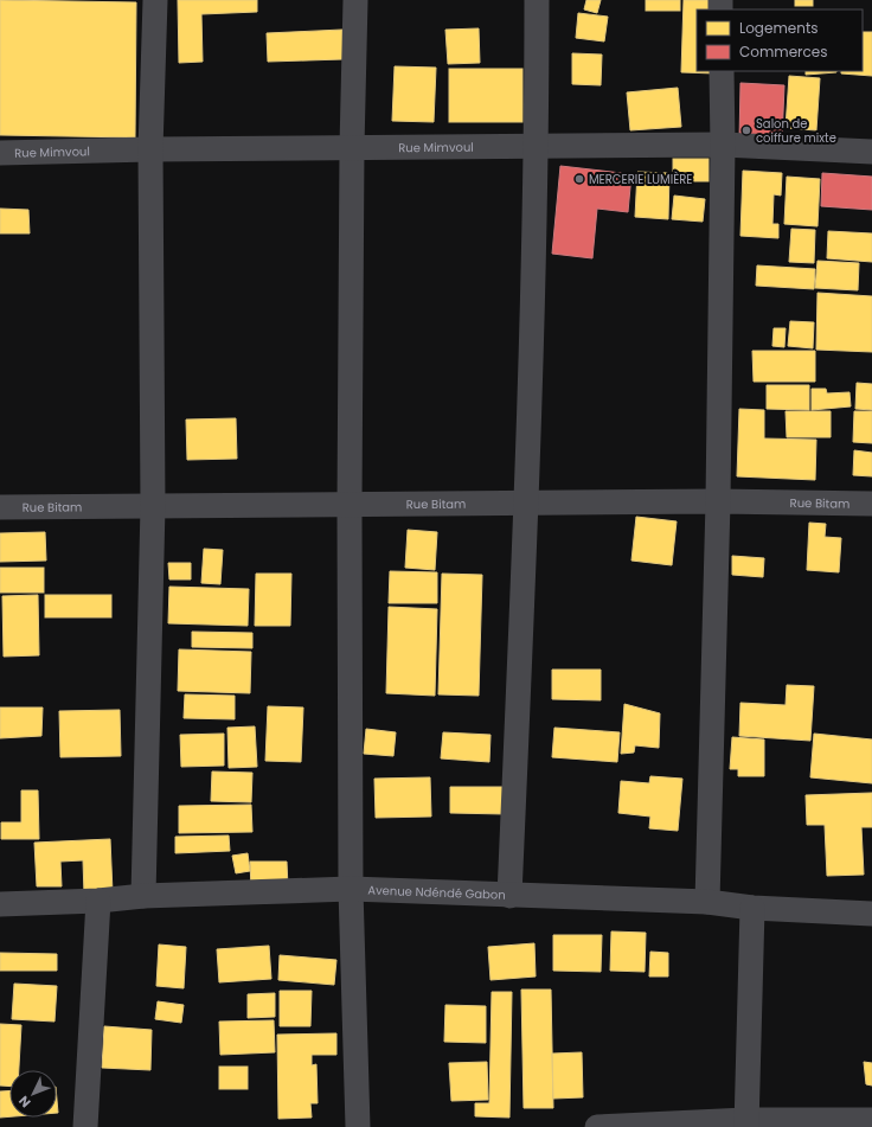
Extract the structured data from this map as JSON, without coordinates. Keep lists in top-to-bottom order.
{
  "streets": {
    "street": ["Rue Mimvoul", "Rue Bitam", "Avenue Ndéndé Gabon"]
  },
  "places": ["Salon de coiffure mixte", "MERCERIE LUMIÈRE"],
  "legend": ["Logements", "Commerces"],
  "north": "bottom left"
}
